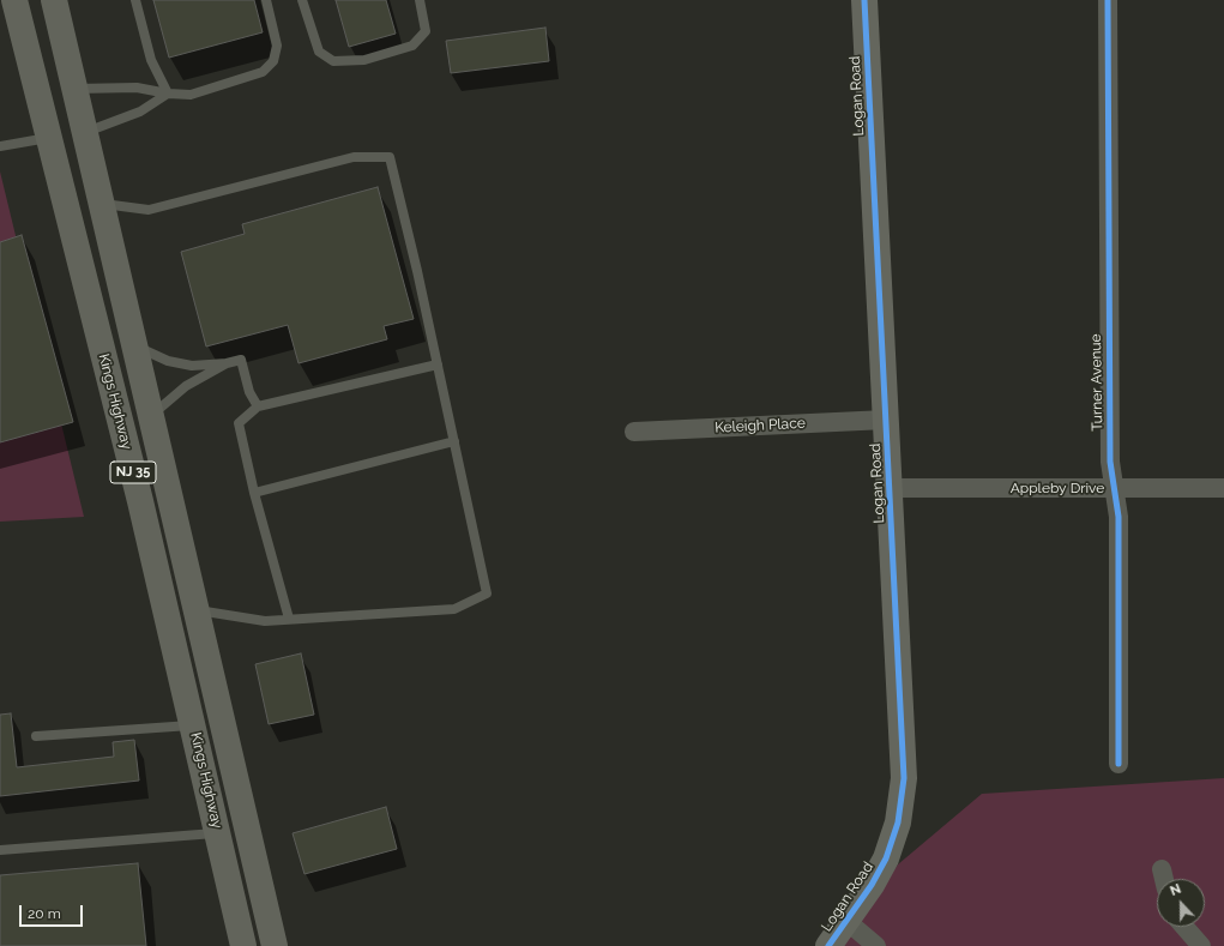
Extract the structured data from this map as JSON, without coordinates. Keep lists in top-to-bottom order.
{
  "streets": {
    "main road": ["Kings Highway", "NJ 35"],
    "street": [
      "Logan Road",
      "Turner Avenue",
      "Keleigh Place",
      "Appleby Drive"
    ]
  },
  "crossings": [
    ["Logan Road", "Keleigh Place"],
    ["Logan Road", "Appleby Drive"],
    ["Turner Avenue", "Appleby Drive"]
  ],
  "scale_bar": "20 m",
  "north": "top"
}
